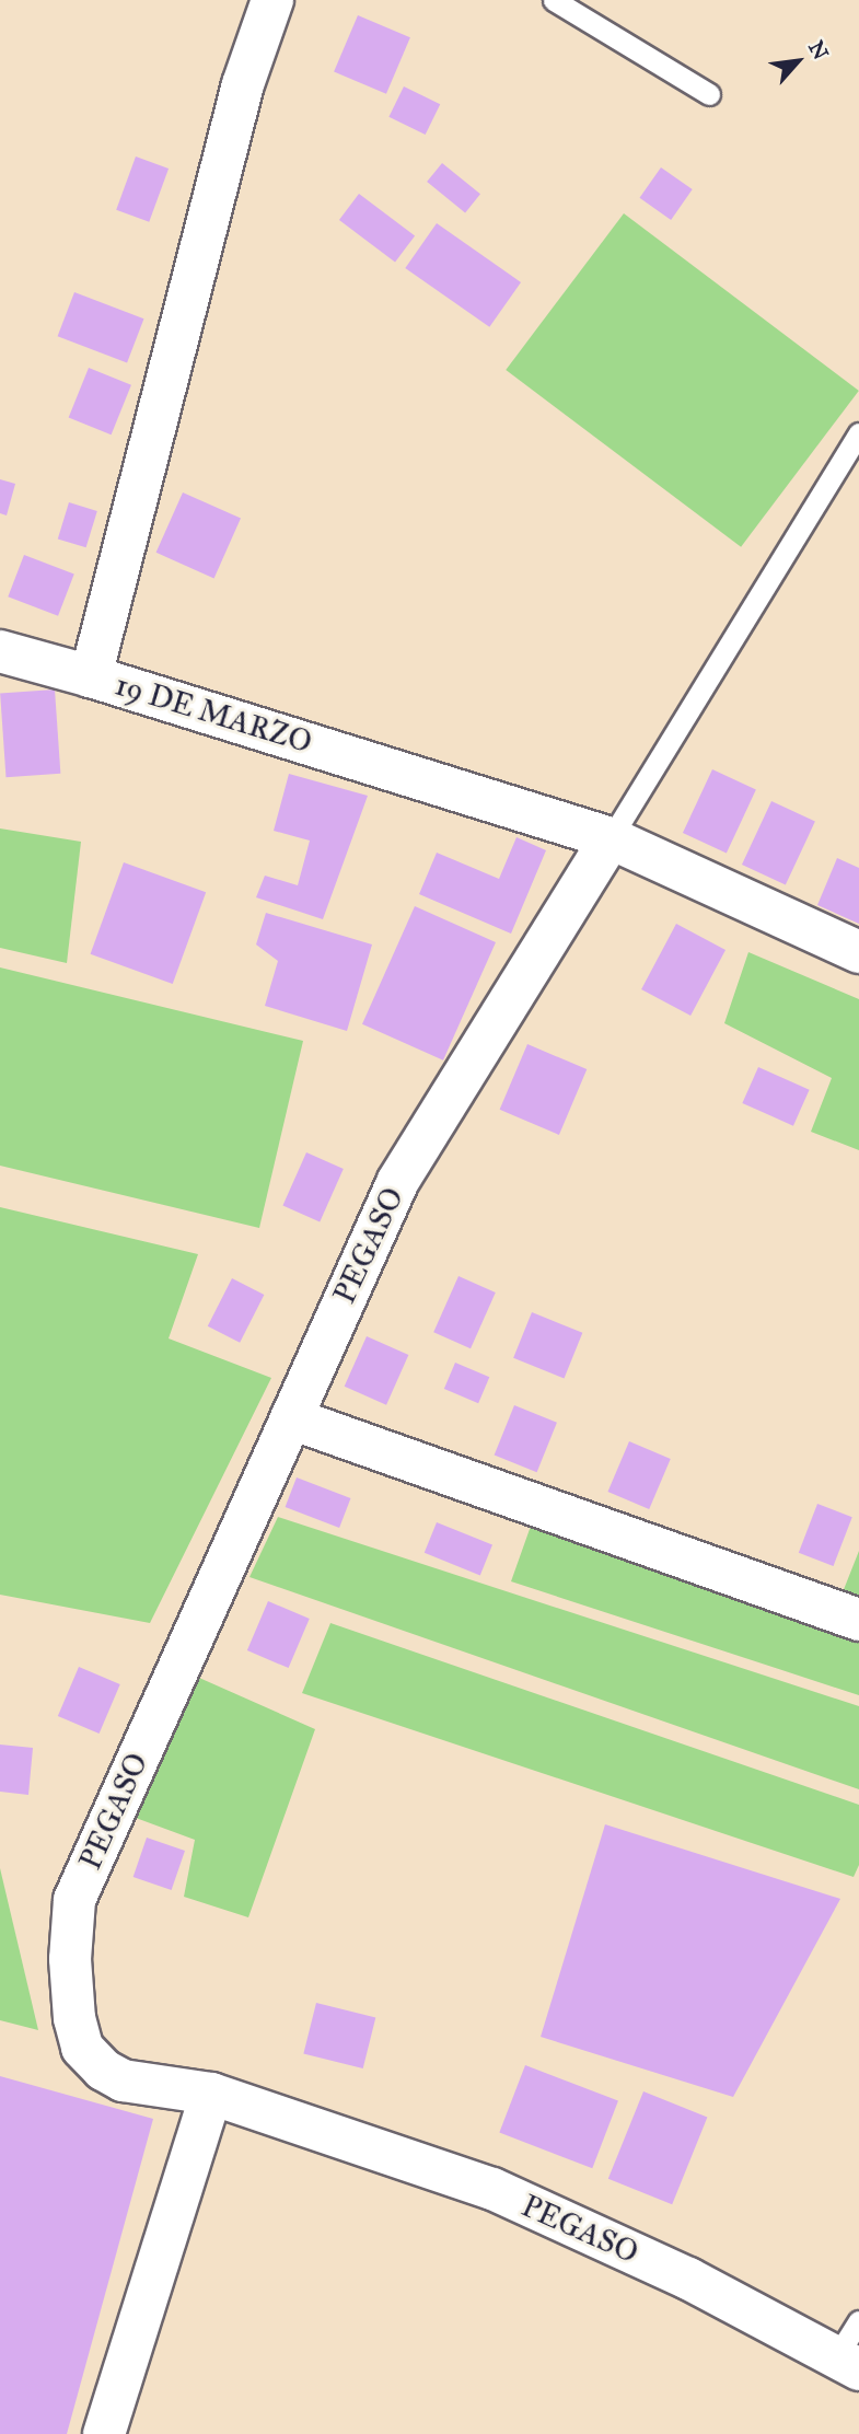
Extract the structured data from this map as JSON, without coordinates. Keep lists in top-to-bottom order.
{
  "streets": {
    "street": ["19 DE MARZO", "PEGASO"]
  },
  "crossings": [
    ["19 DE MARZO", "PEGASO"]
  ],
  "north": "top right"
}
